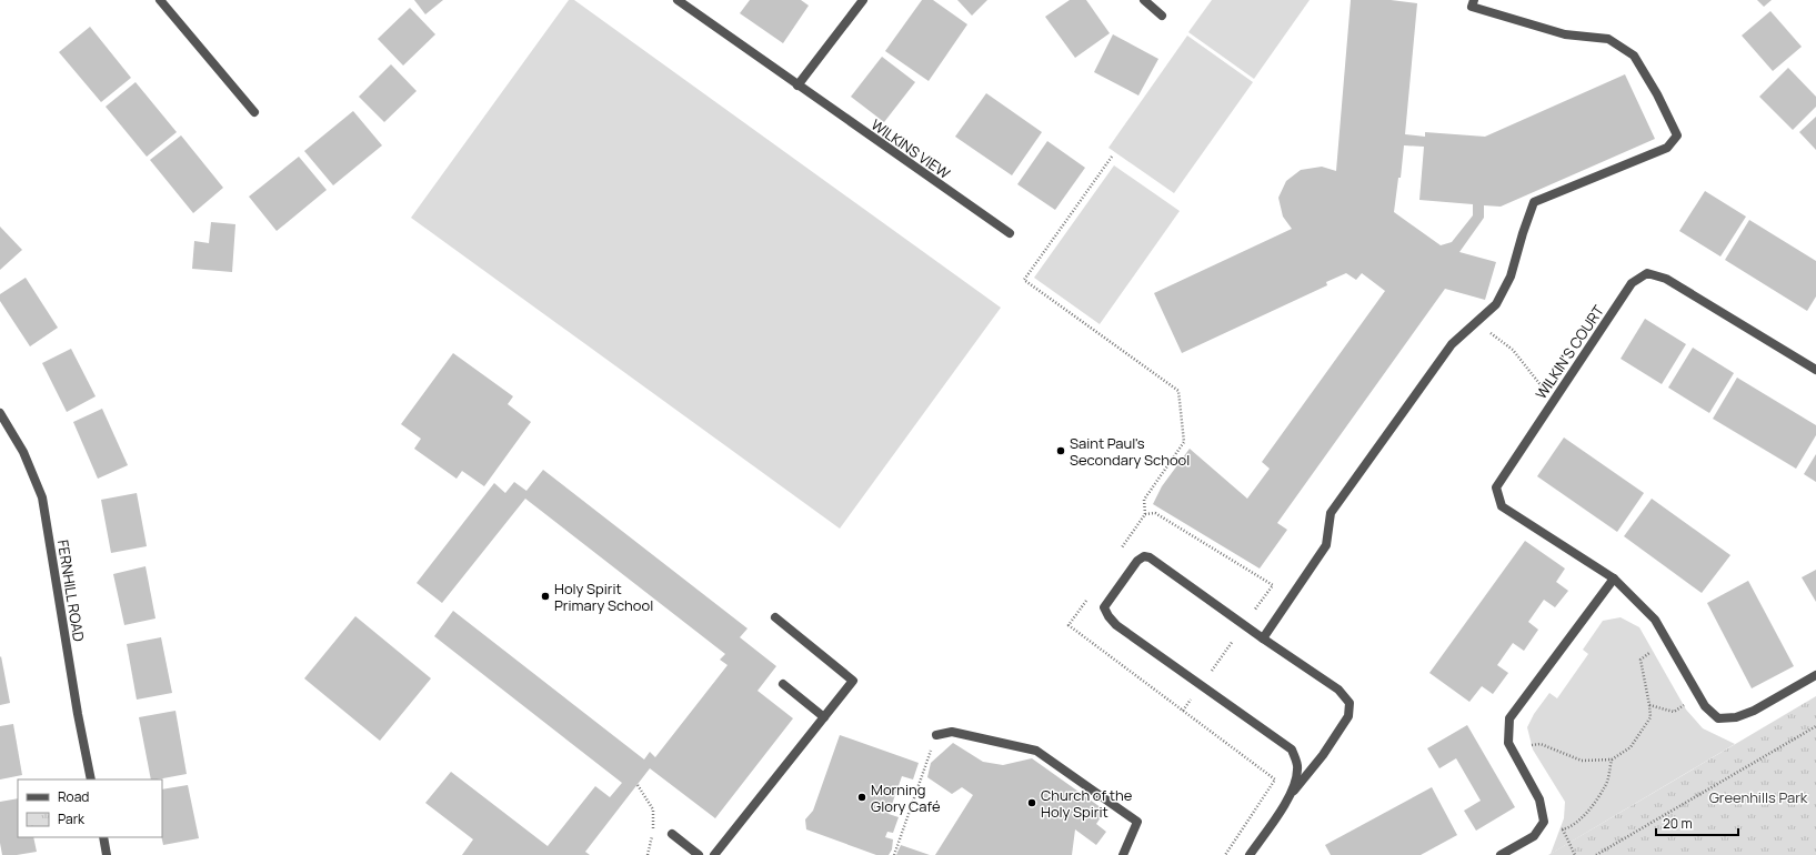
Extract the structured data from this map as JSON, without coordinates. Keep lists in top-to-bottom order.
{
  "streets": {
    "street": ["WILKINS VIEW", "WILKIN'S COURT", "FERNHILL ROAD"]
  },
  "parks": ["Greenhills Park"],
  "places": [
    "Saint Paul's Secondary School",
    "Holy Spirit Primary School",
    "Morning Glory Café",
    "Church of the Holy Spirit"
  ],
  "legend": ["Road", "Park"],
  "scale_bar": "20 m"
}
